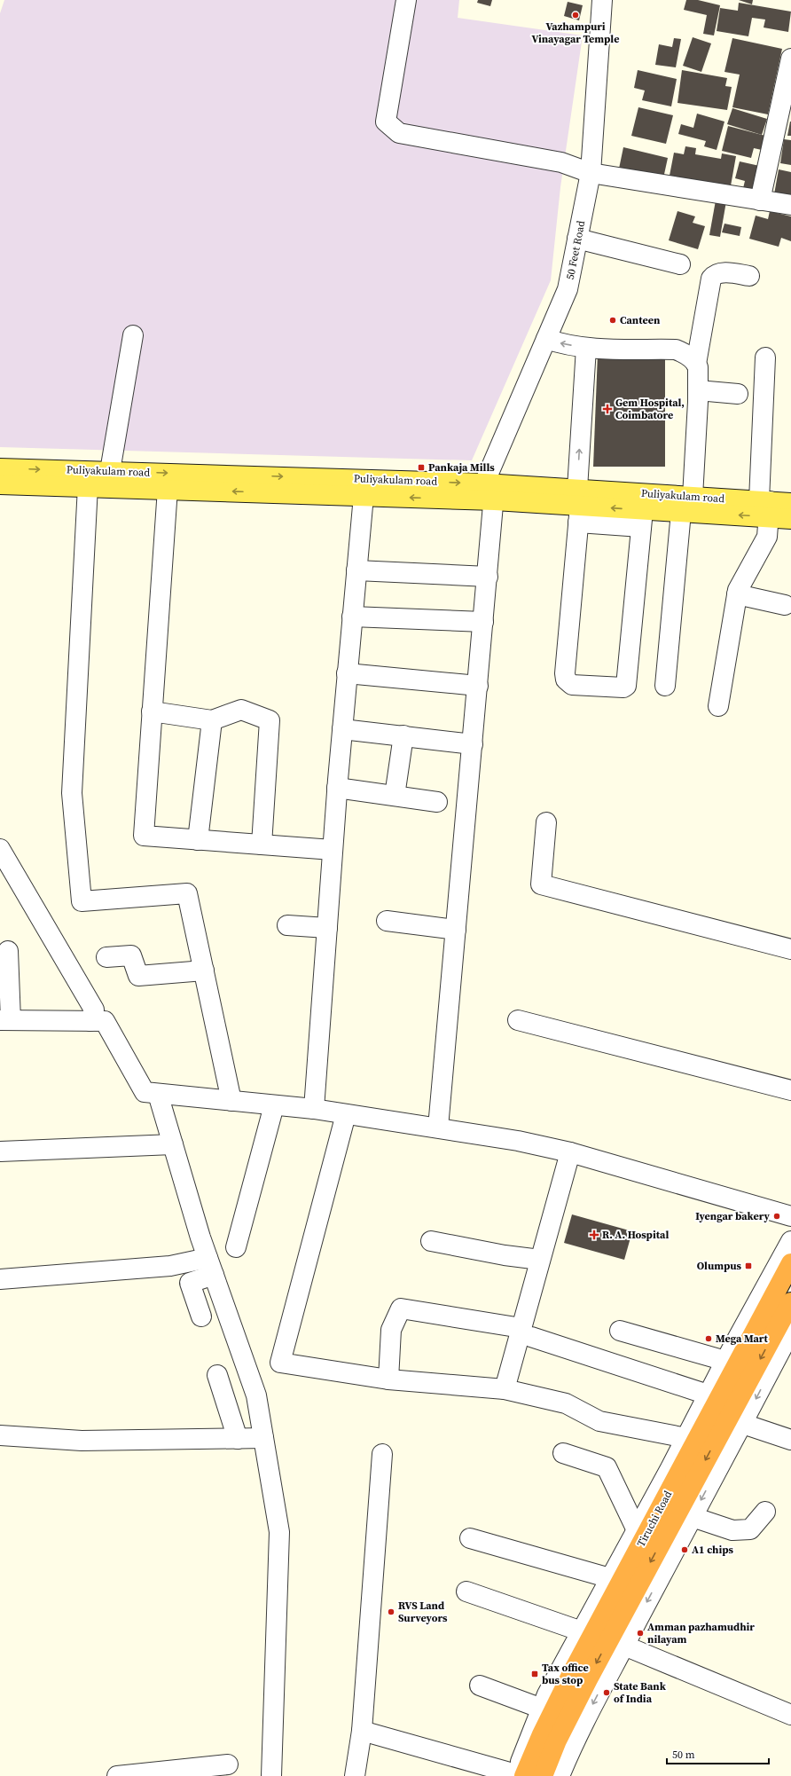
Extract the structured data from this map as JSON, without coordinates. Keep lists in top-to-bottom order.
{
  "streets": {
    "highway": ["Tiruchi Road"],
    "main road": ["Puliyakulam road"],
    "street": ["50 Feet Road"]
  },
  "crossings": [
    ["50 Feet Road", "Puliyakulam road"]
  ],
  "places": {
    "other": [
      "Vazhampuri Vinayagar Temple",
      "Canteen",
      "Iyengar bakery",
      "Mega Mart",
      "A1 chips",
      "RVS Land Surveyors",
      "Amman pazhamudhir nilayam",
      "State Bank of India"
    ],
    "health": ["Gem Hospital, Coimbatore", "R. A. Hospital"],
    "transit": ["Pankaja Mills", "Olumpus", "Tax office bus stop"]
  },
  "scale_bar": "50 m"
}
